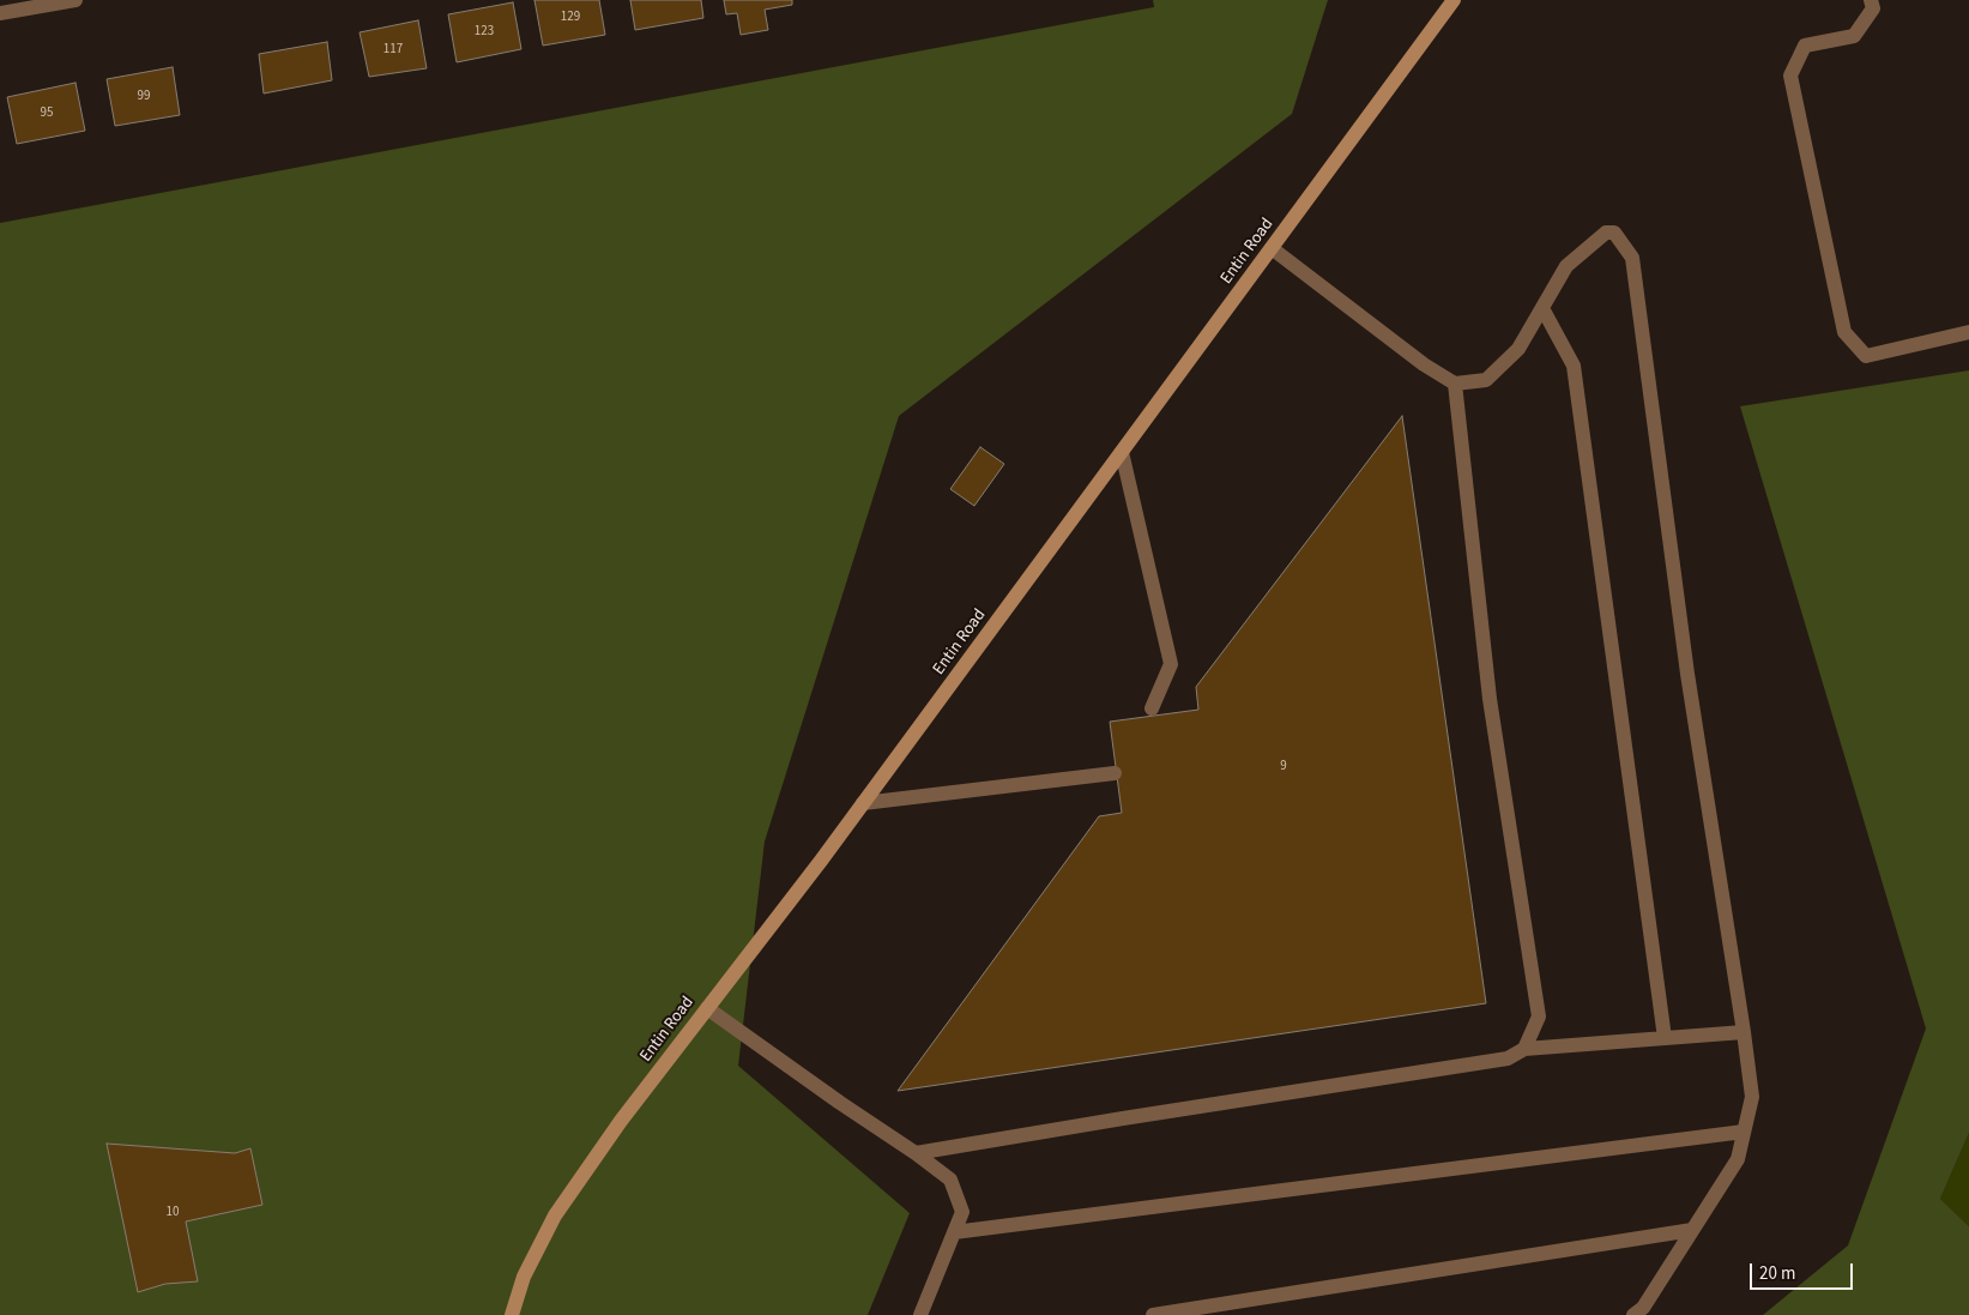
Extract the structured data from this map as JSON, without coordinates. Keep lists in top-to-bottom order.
{
  "streets": {
    "street": ["Entin Road"]
  },
  "house_numbers": [
    "129",
    "123",
    "117",
    "99",
    "95",
    "9",
    "10"
  ],
  "scale_bar": "20 m"
}
